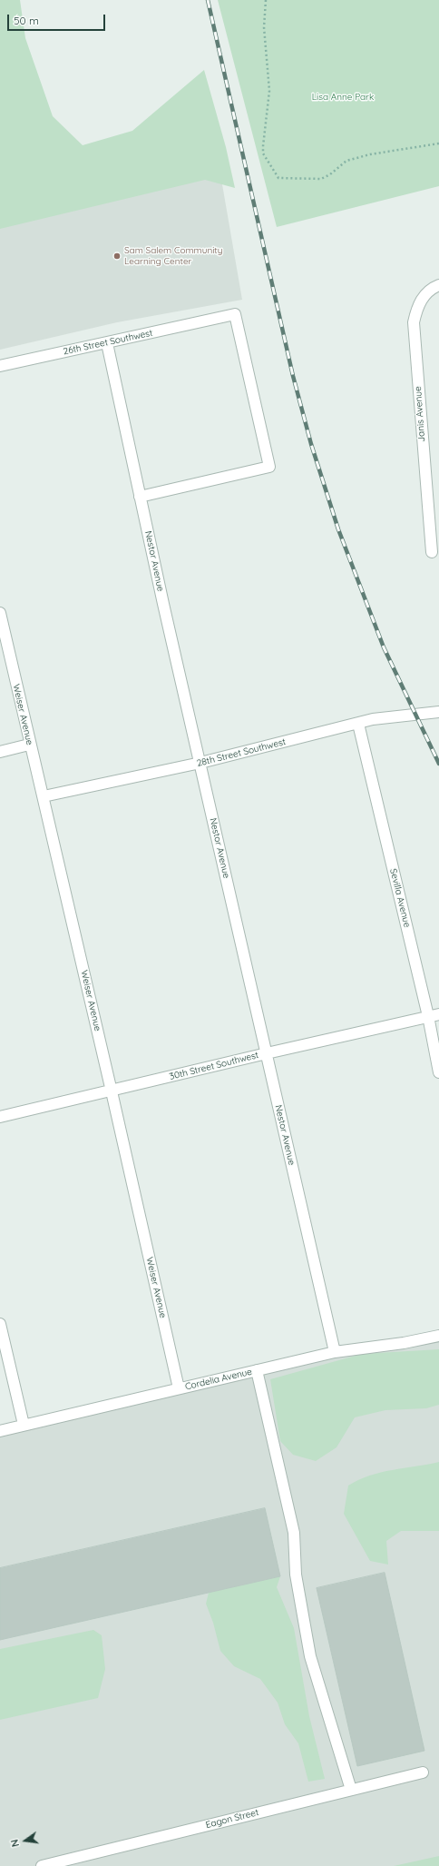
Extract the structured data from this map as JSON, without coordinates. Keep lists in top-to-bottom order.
{
  "streets": {
    "street": [
      "26th Street Southwest",
      "Janis Avenue",
      "Nestor Avenue",
      "Weiser Avenue",
      "28th Street Southwest",
      "Sevilla Avenue",
      "30th Street Southwest",
      "Cordelia Avenue",
      "Eagon Street"
    ]
  },
  "crossings": [
    ["26th Street Southwest", "Nestor Avenue"],
    ["Nestor Avenue", "28th Street Southwest"],
    ["Nestor Avenue", "30th Street Southwest"],
    ["Nestor Avenue", "Cordelia Avenue"],
    ["Weiser Avenue", "28th Street Southwest"],
    ["Weiser Avenue", "30th Street Southwest"],
    ["Weiser Avenue", "Cordelia Avenue"],
    ["28th Street Southwest", "Sevilla Avenue"],
    ["Sevilla Avenue", "30th Street Southwest"]
  ],
  "parks": ["Lisa Anne Park"],
  "places": ["Sam Salem Community Learning Center"],
  "scale_bar": "50 m",
  "north": "left"
}
